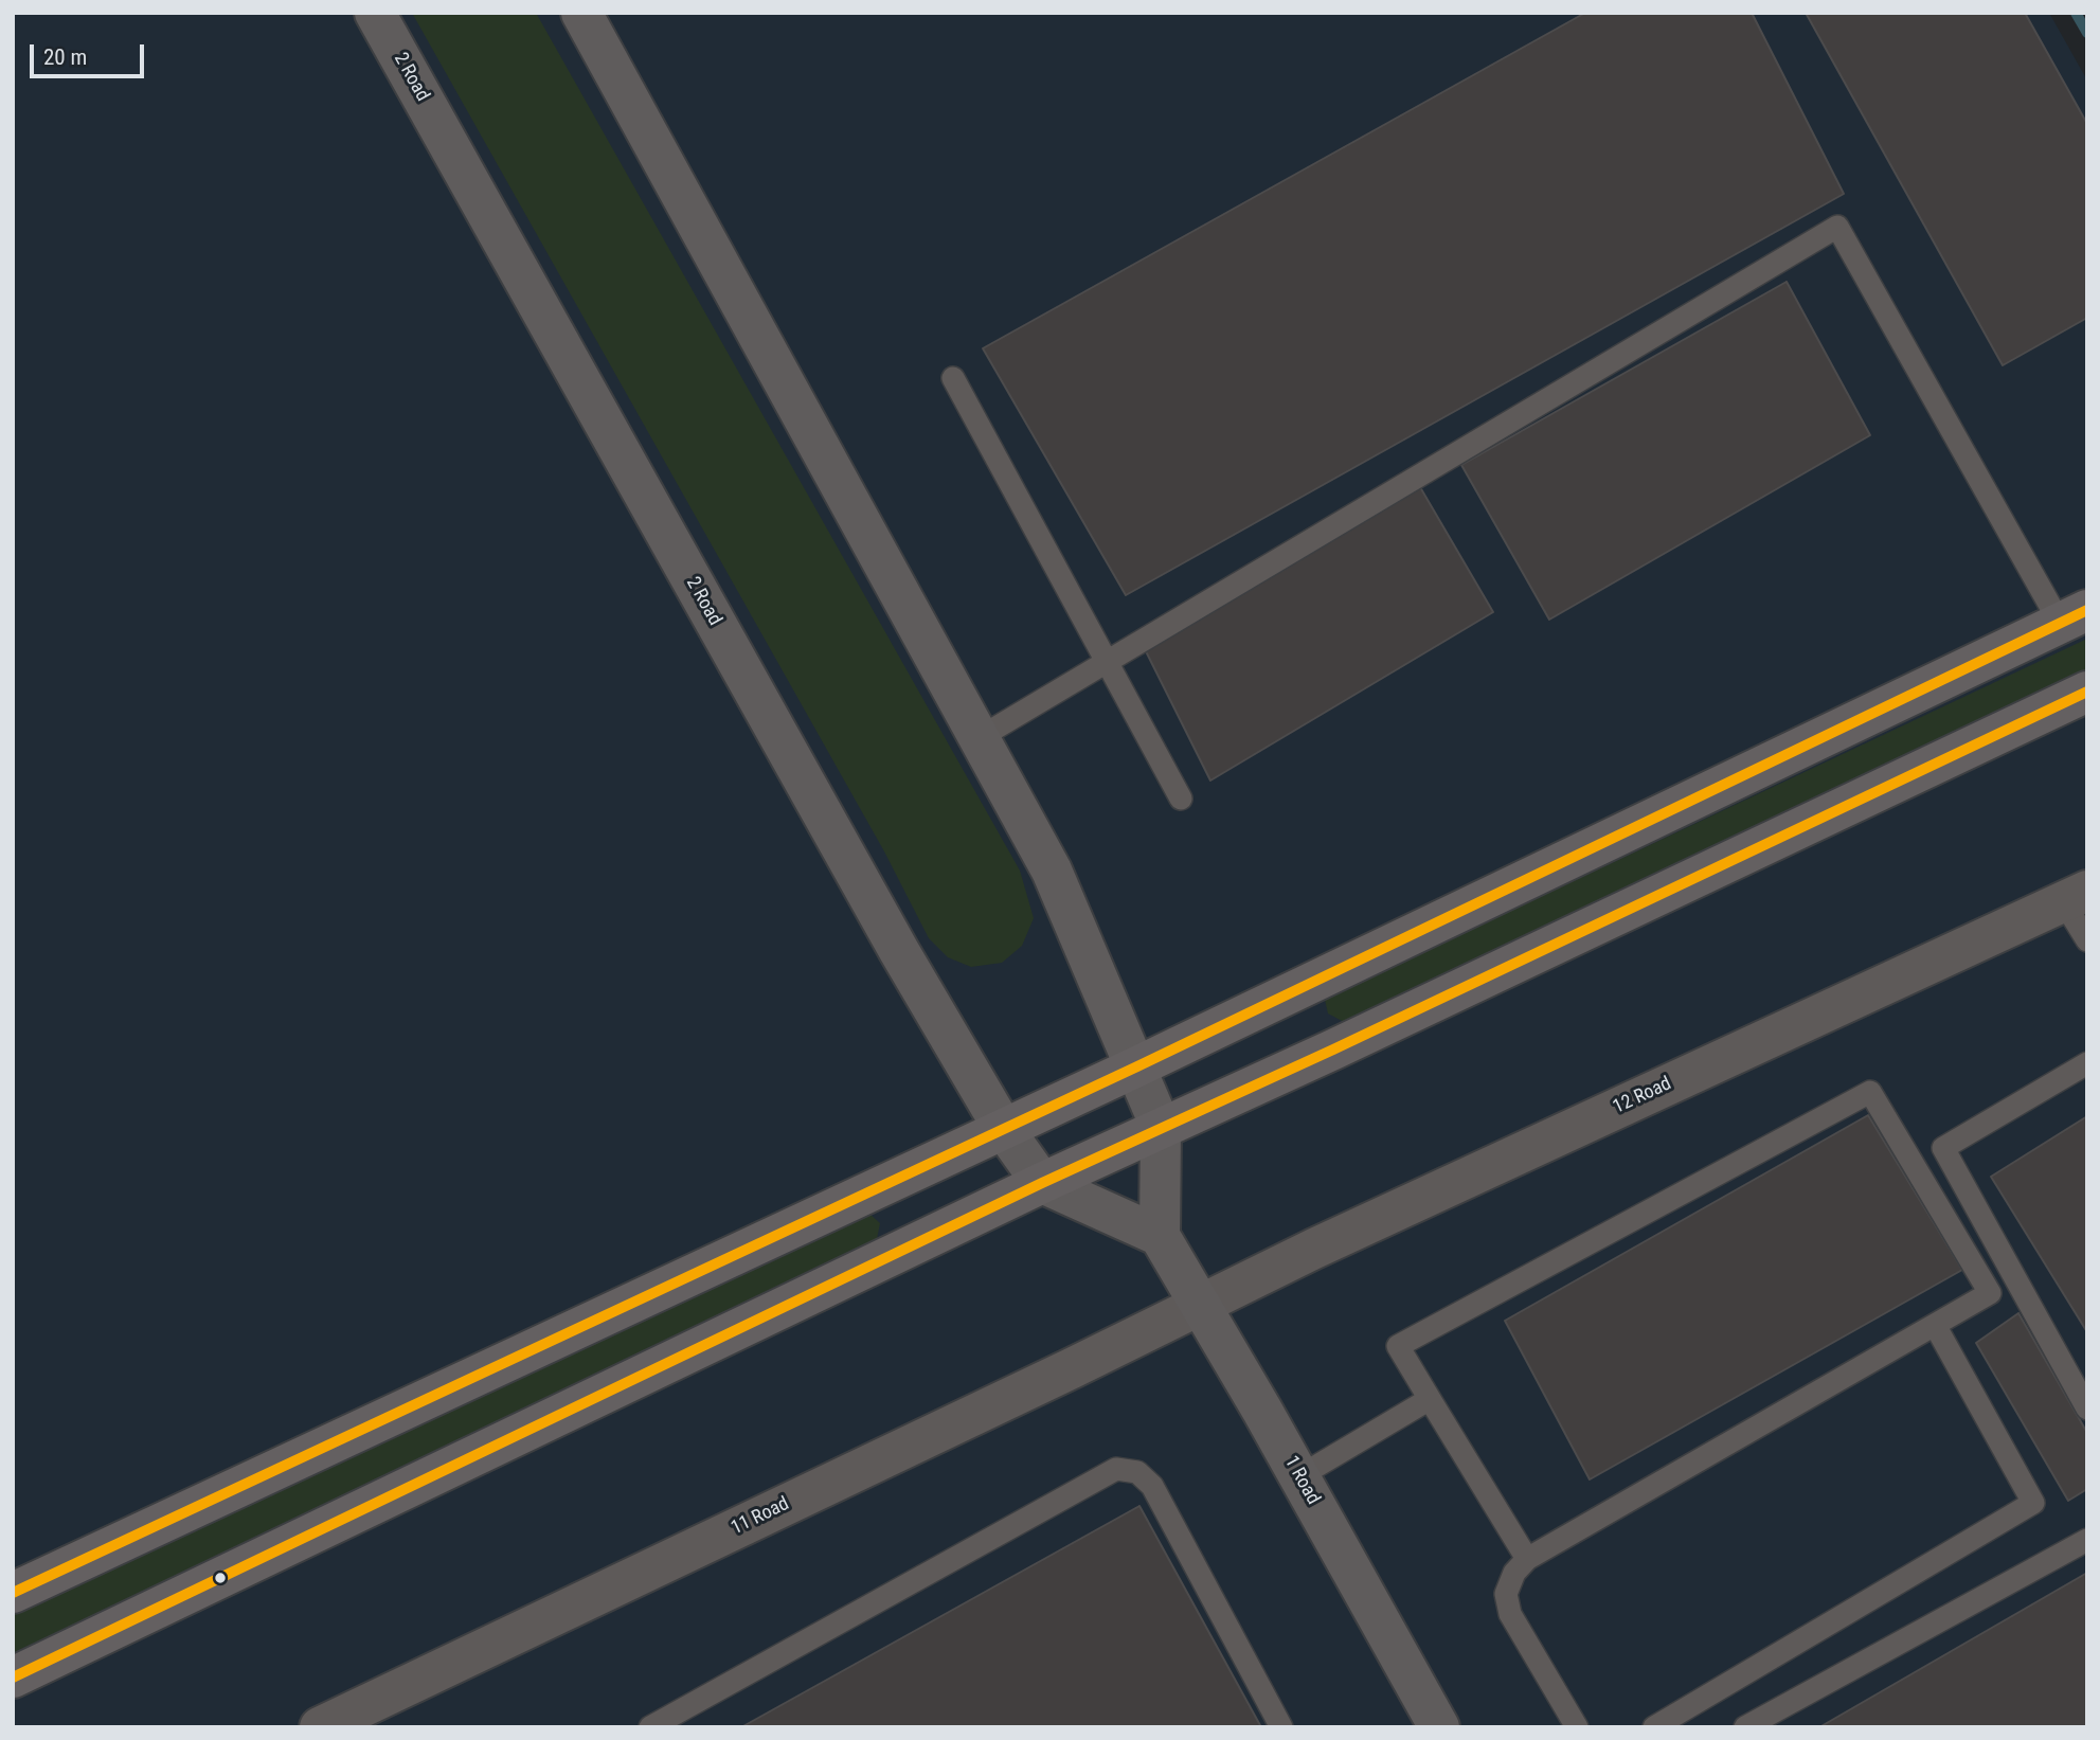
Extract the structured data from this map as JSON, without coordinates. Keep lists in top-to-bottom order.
{
  "streets": {
    "main road": ["2 Road", "1 Road"],
    "street": ["12 Road", "11 Road"]
  },
  "crossings": [
    ["12 Road", "1 Road"],
    ["12 Road", "11 Road"],
    ["1 Road", "11 Road"]
  ],
  "scale_bar": "20 m"
}
